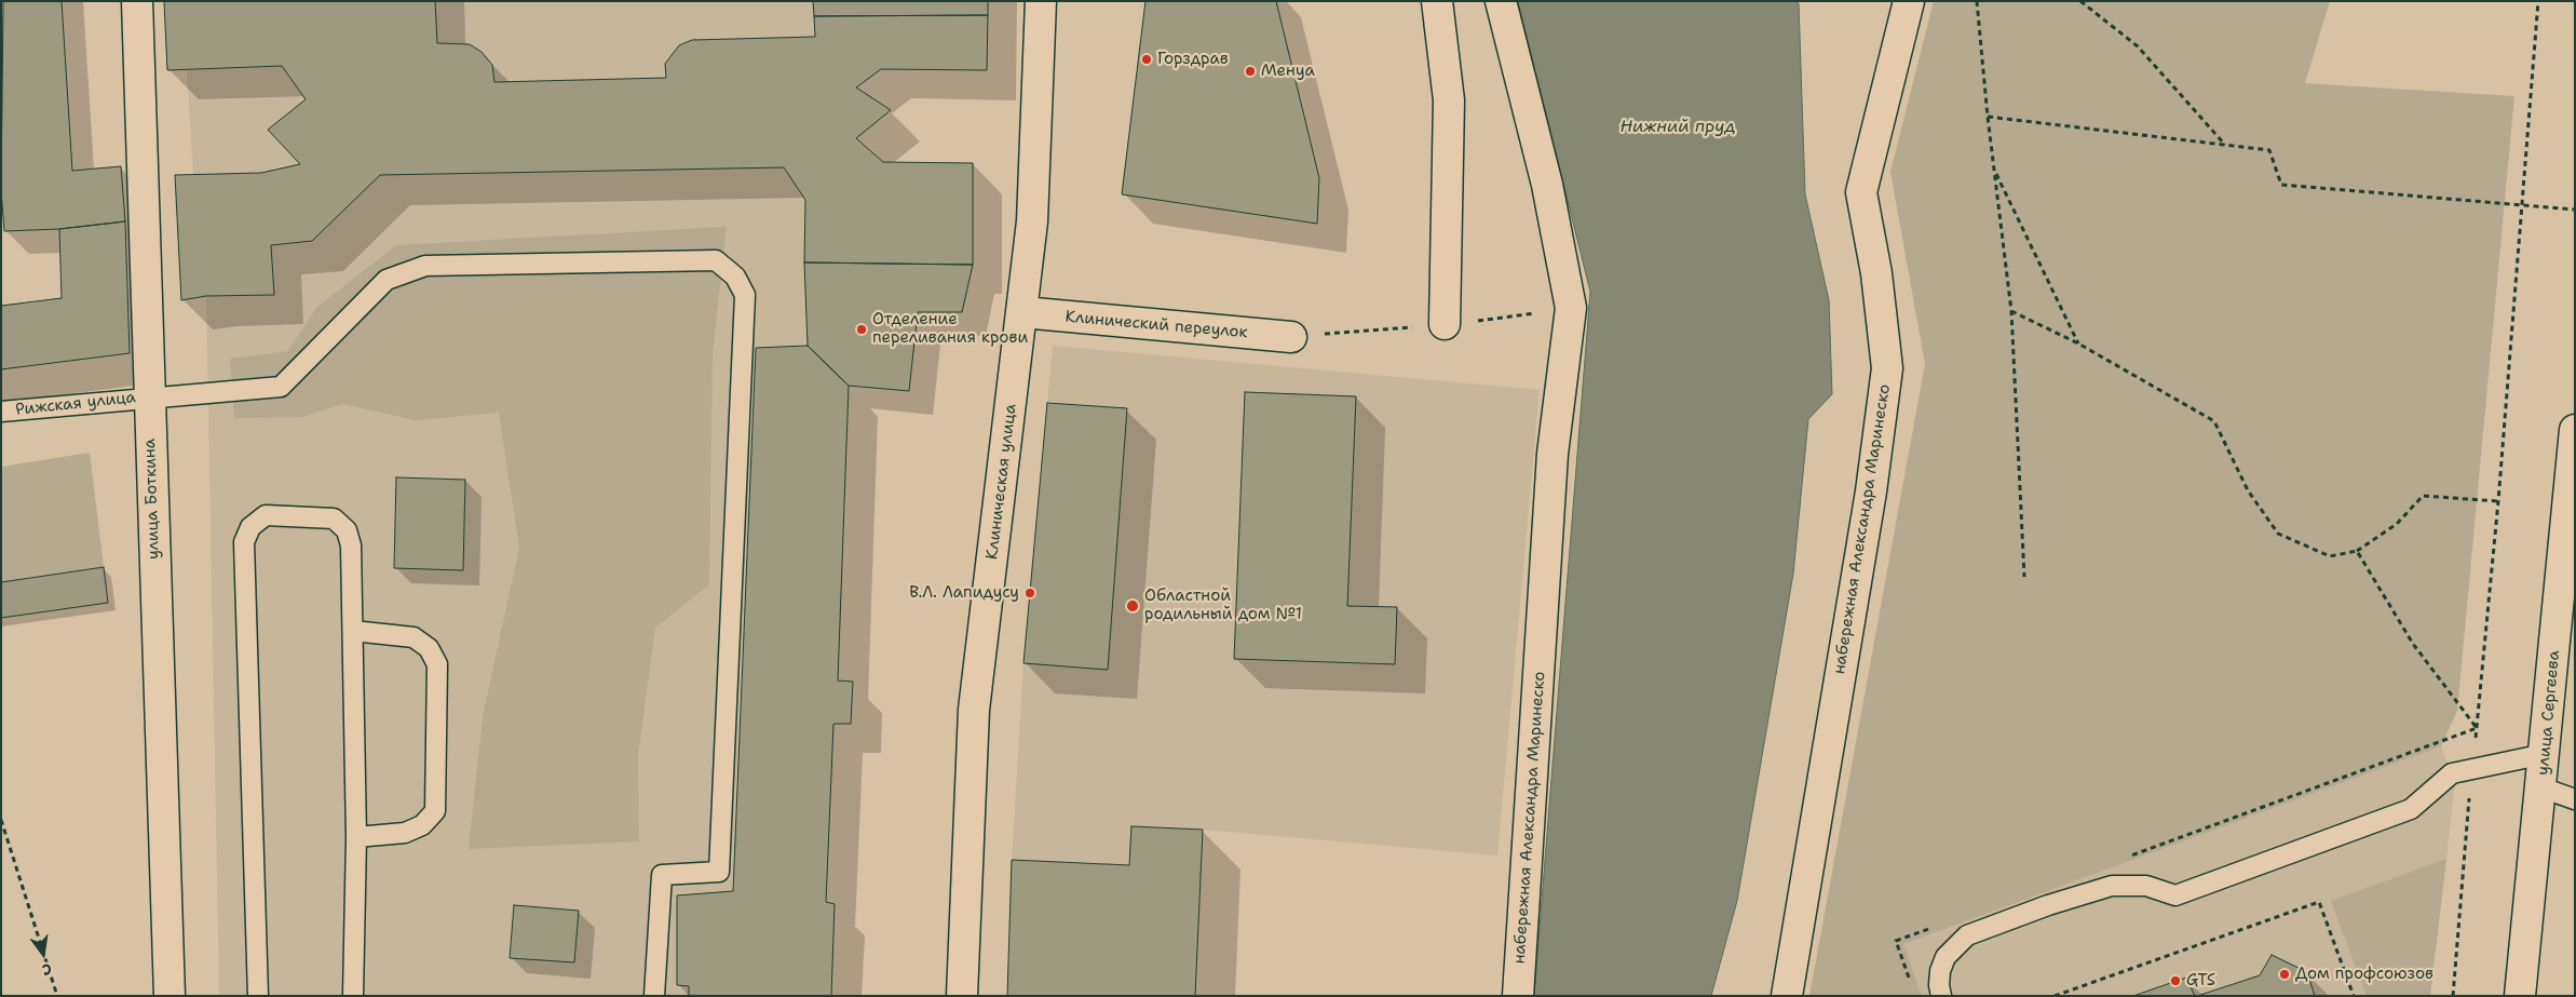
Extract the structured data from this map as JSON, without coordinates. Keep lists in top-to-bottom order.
{
  "streets": {
    "street": [
      "Клинический переулок",
      "Клиническая улица",
      "улица Боткина",
      "набережная Александра Маринеско",
      "улица Сергеева"
    ],
    "lane": ["Рижская улица"]
  },
  "crossings": [
    ["Клинический переулок", "Клиническая улица"],
    ["Рижская улица", "улица Боткина"]
  ],
  "water": ["Нижний пруд"],
  "places": [
    "Горздрав",
    "Менуа",
    "Отделение переливания крови",
    "В.Л. Лапидусу",
    "Областной родильный дом №1",
    "Дом профсоюзов",
    "GTS"
  ],
  "north": "bottom"
}
